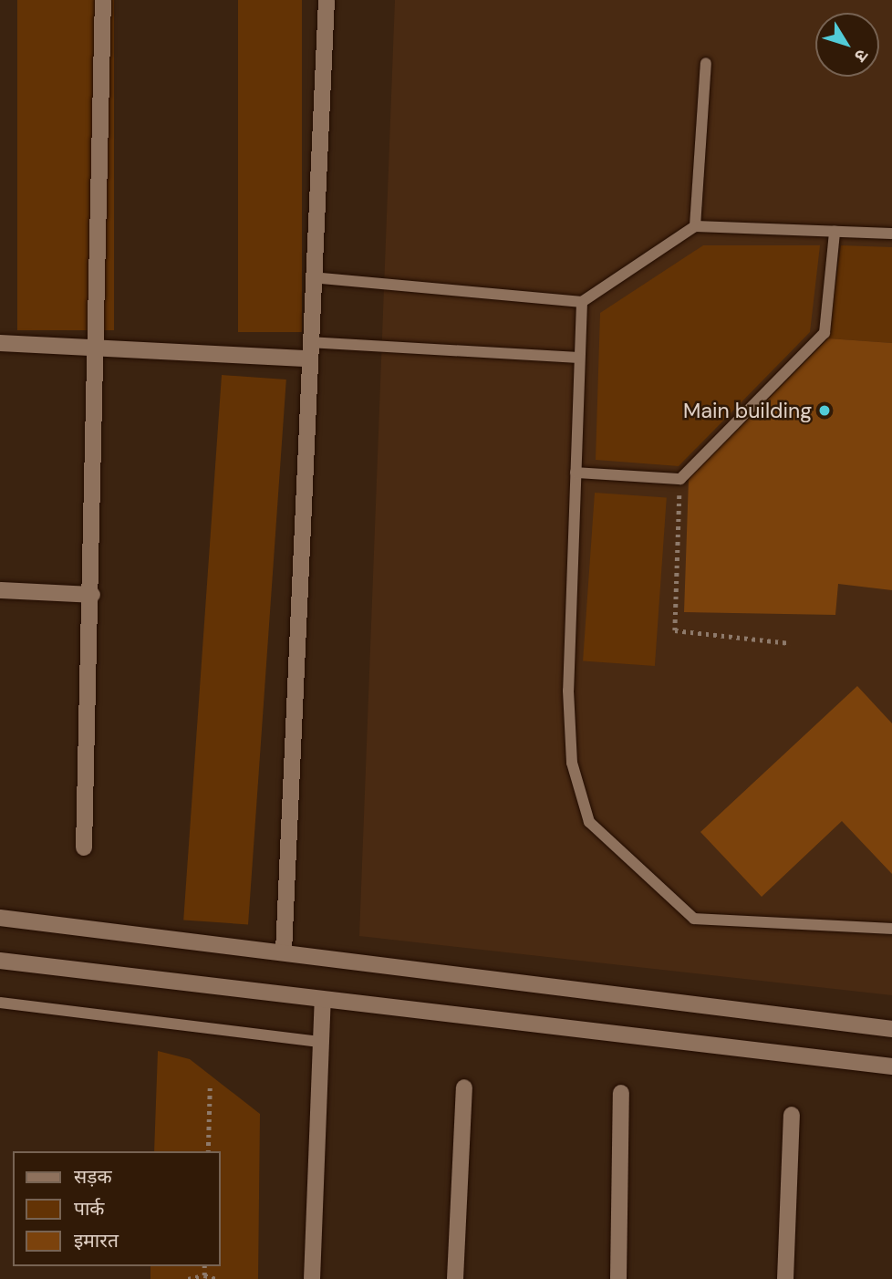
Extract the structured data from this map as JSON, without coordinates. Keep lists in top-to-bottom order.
{
  "places": ["Main building"],
  "legend": ["सड़क", "पार्क", "इमारत"],
  "north": "bottom right"
}
